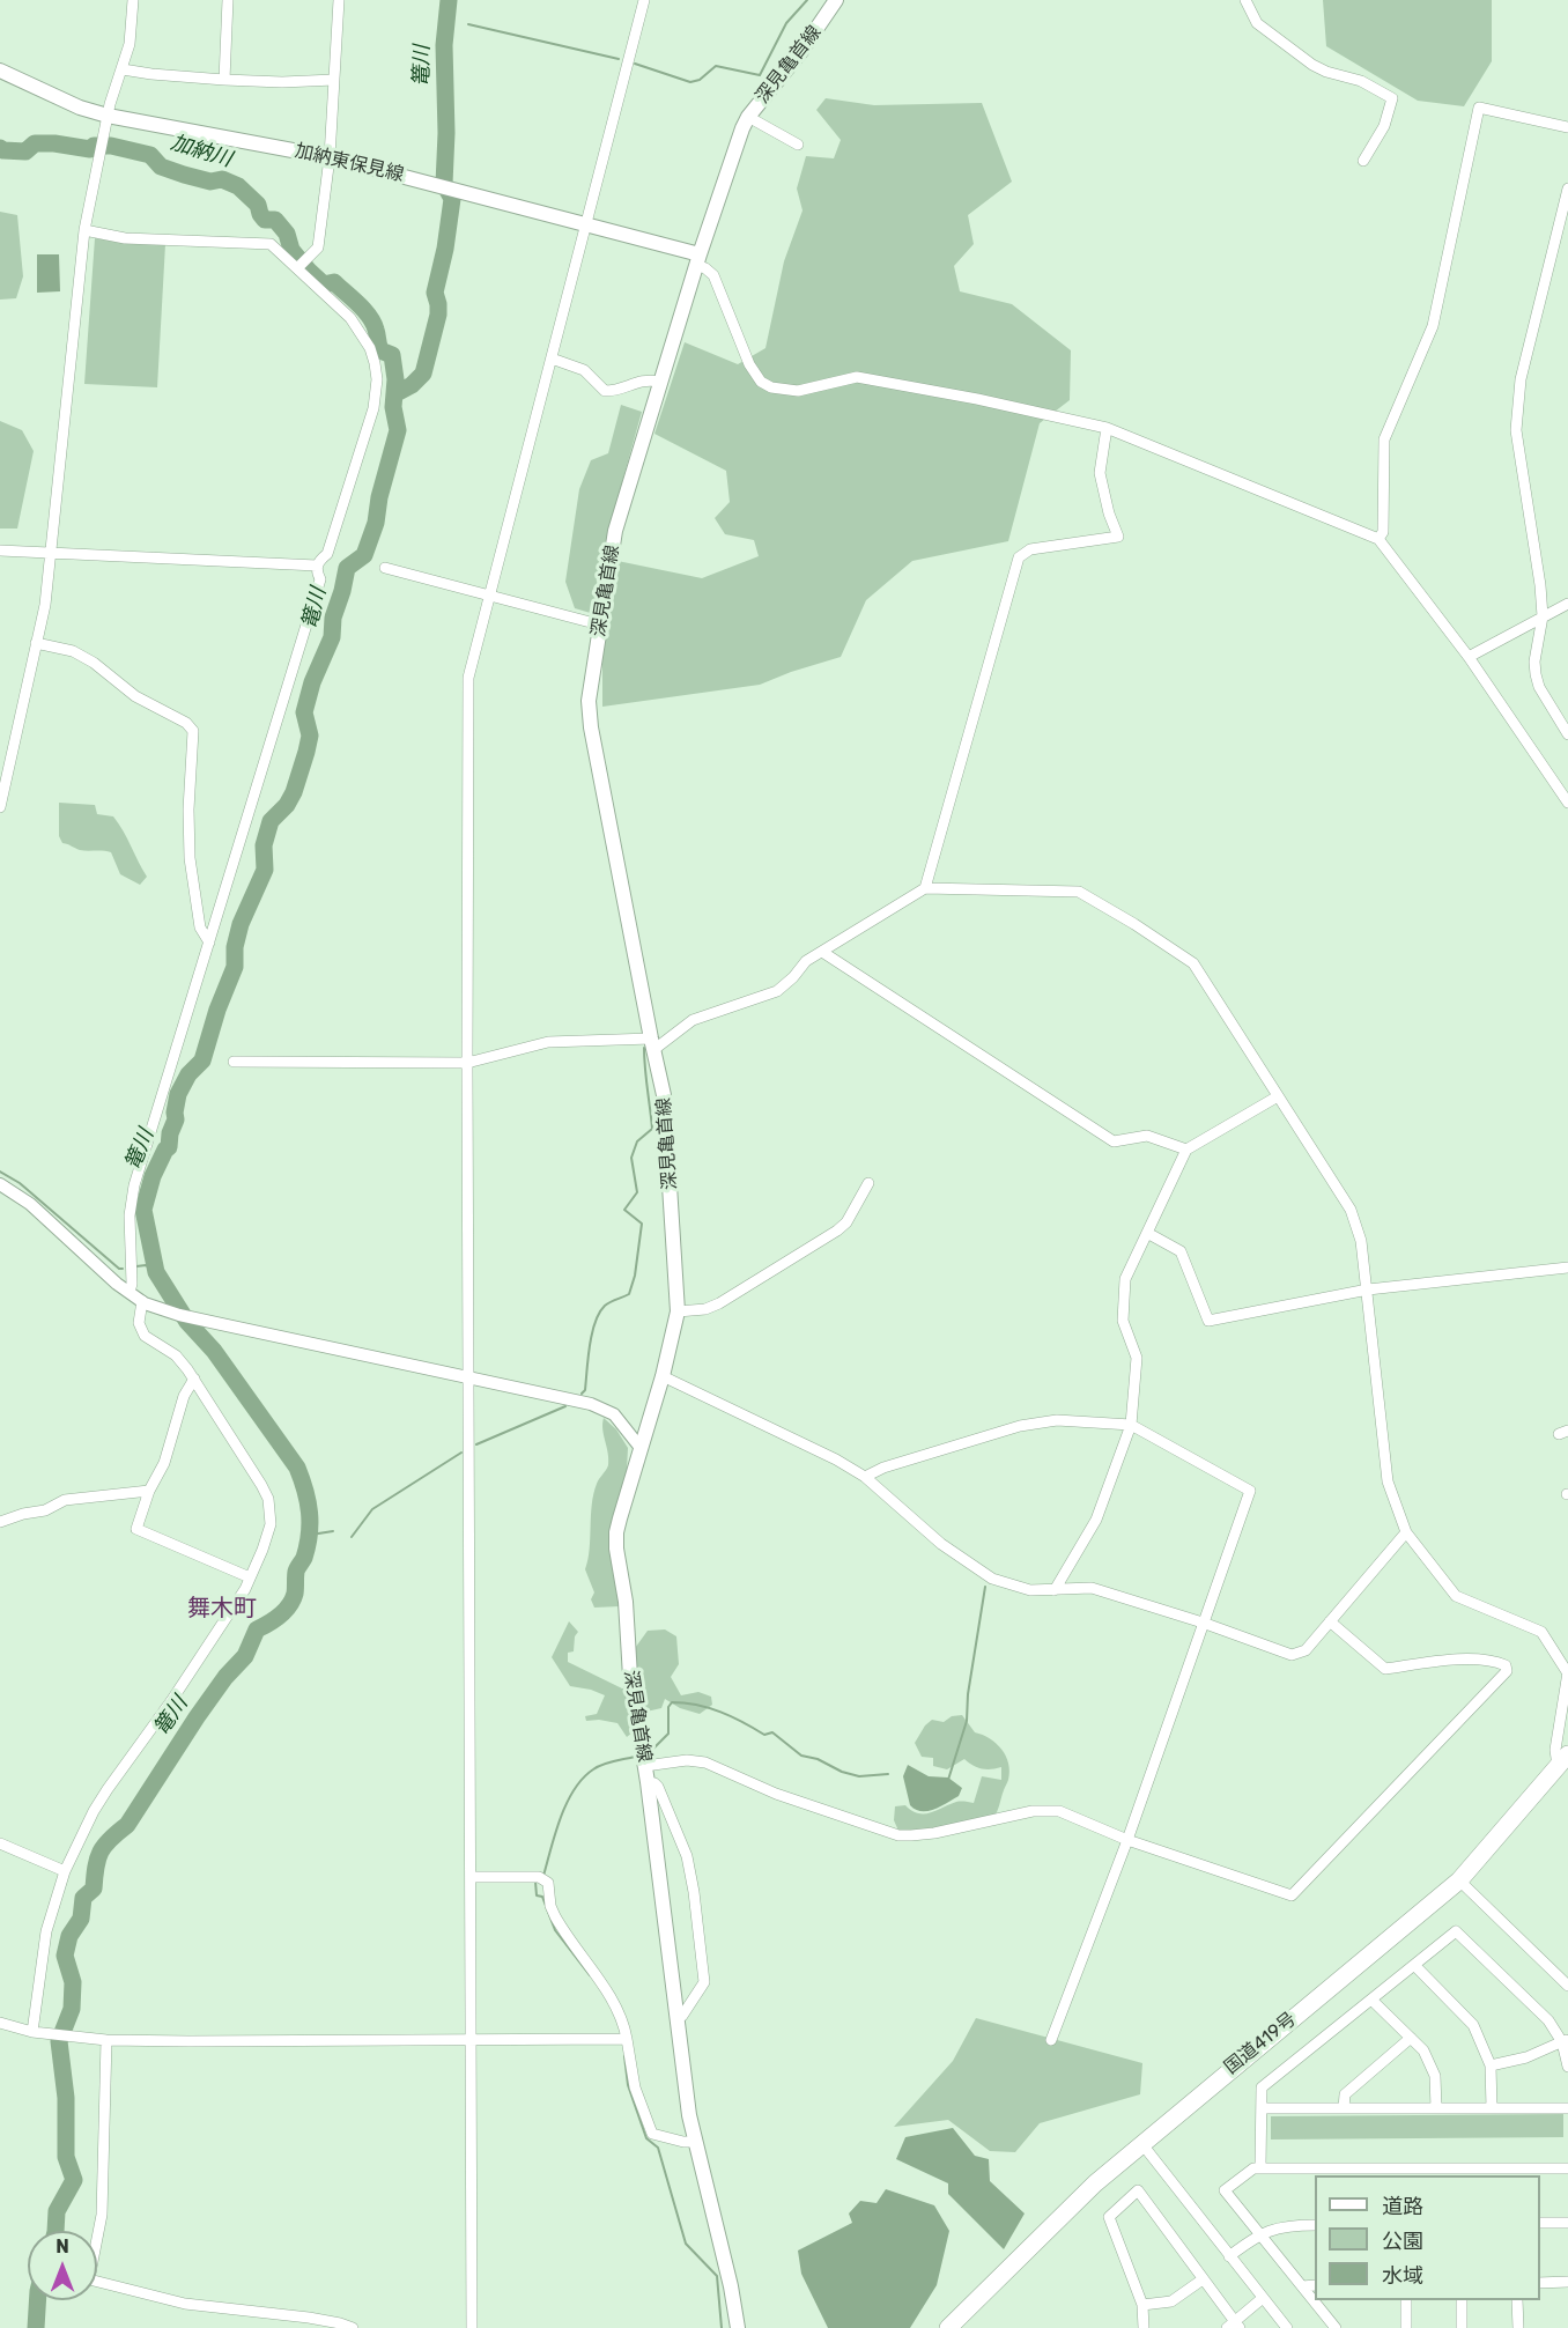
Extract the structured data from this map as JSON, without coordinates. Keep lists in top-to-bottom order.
{
  "streets": {
    "highway": ["国道419号"],
    "main road": ["深見亀首線", "加納東保見線"]
  },
  "crossings": [
    ["深見亀首線", "加納東保見線"]
  ],
  "districts": ["舞木町"],
  "water": ["篭川", "加納川"],
  "legend": ["道路", "公園", "水域"],
  "north": "top"
}
